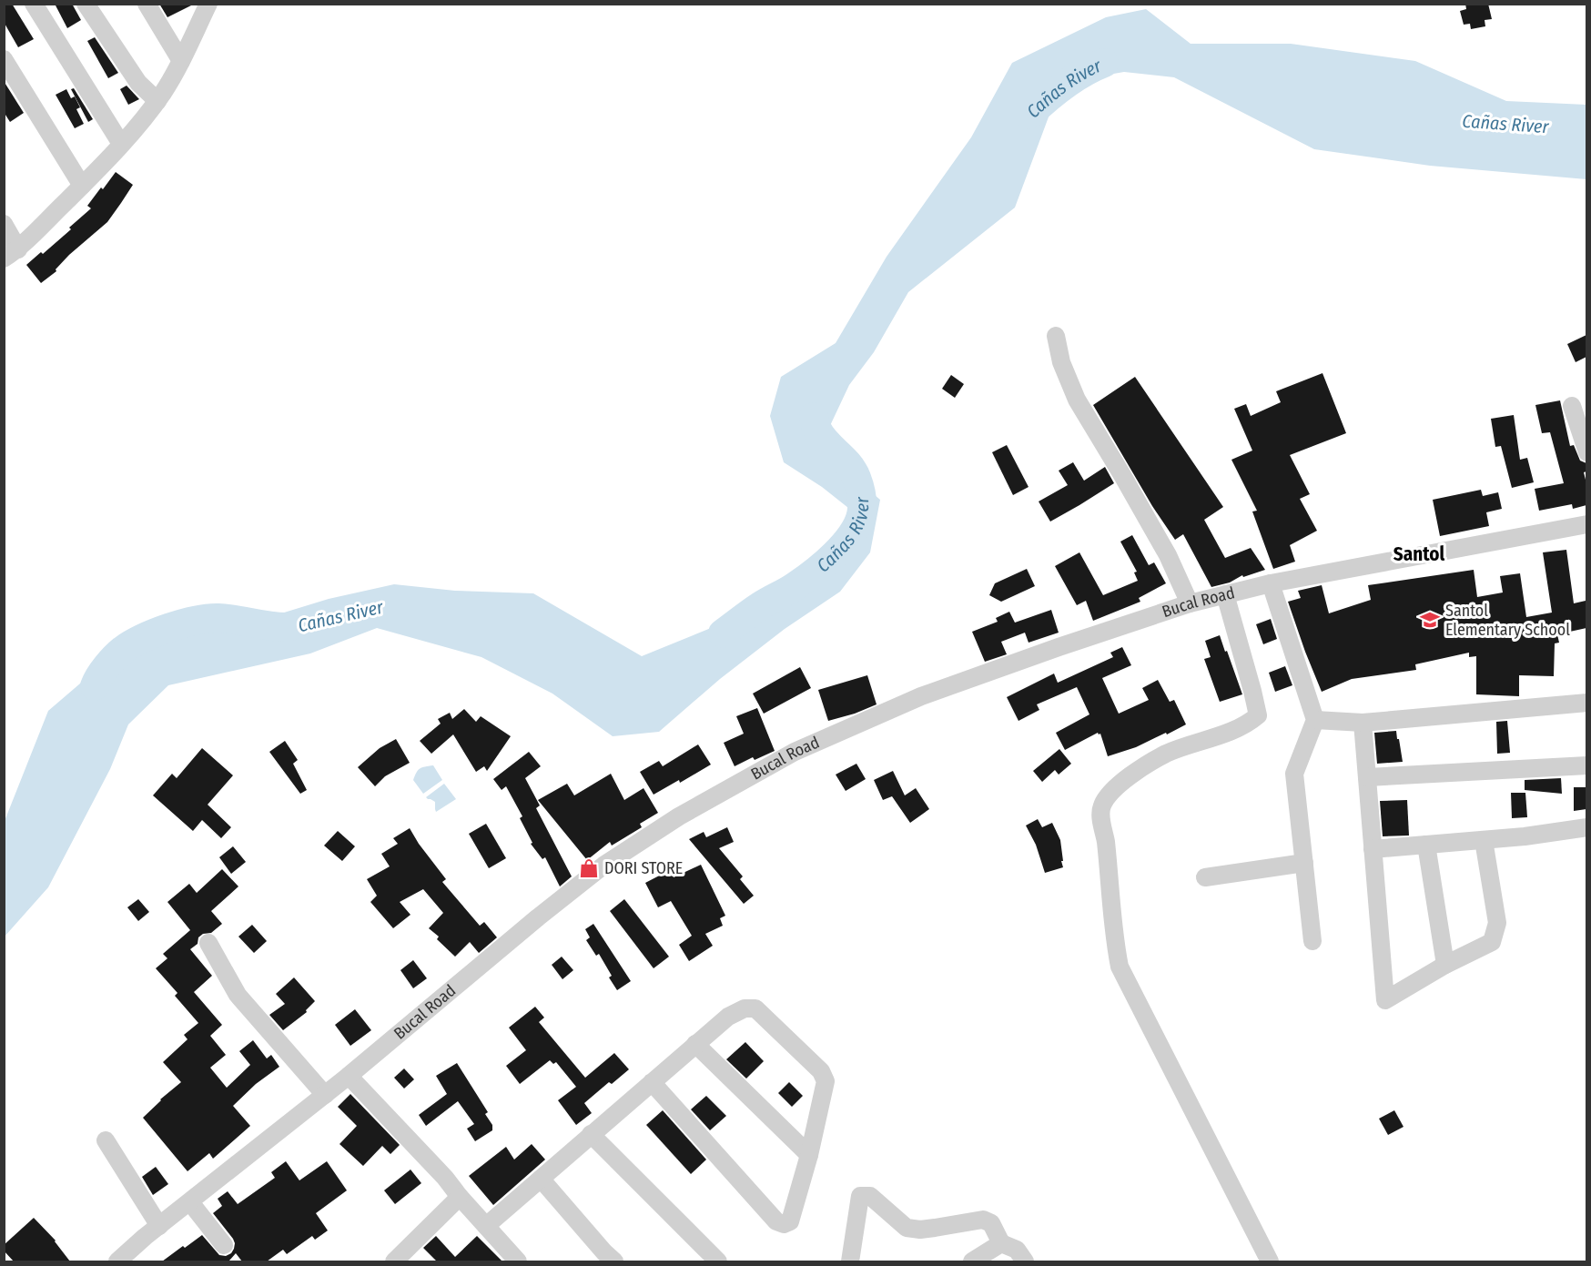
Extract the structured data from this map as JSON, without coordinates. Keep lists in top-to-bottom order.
{
  "streets": {
    "street": ["Bucal Road"]
  },
  "districts": ["Santol"],
  "water": ["Cañas River"],
  "places": {
    "school or university": ["Santol Elementary School"],
    "shop": ["DORI STORE"]
  }
}
